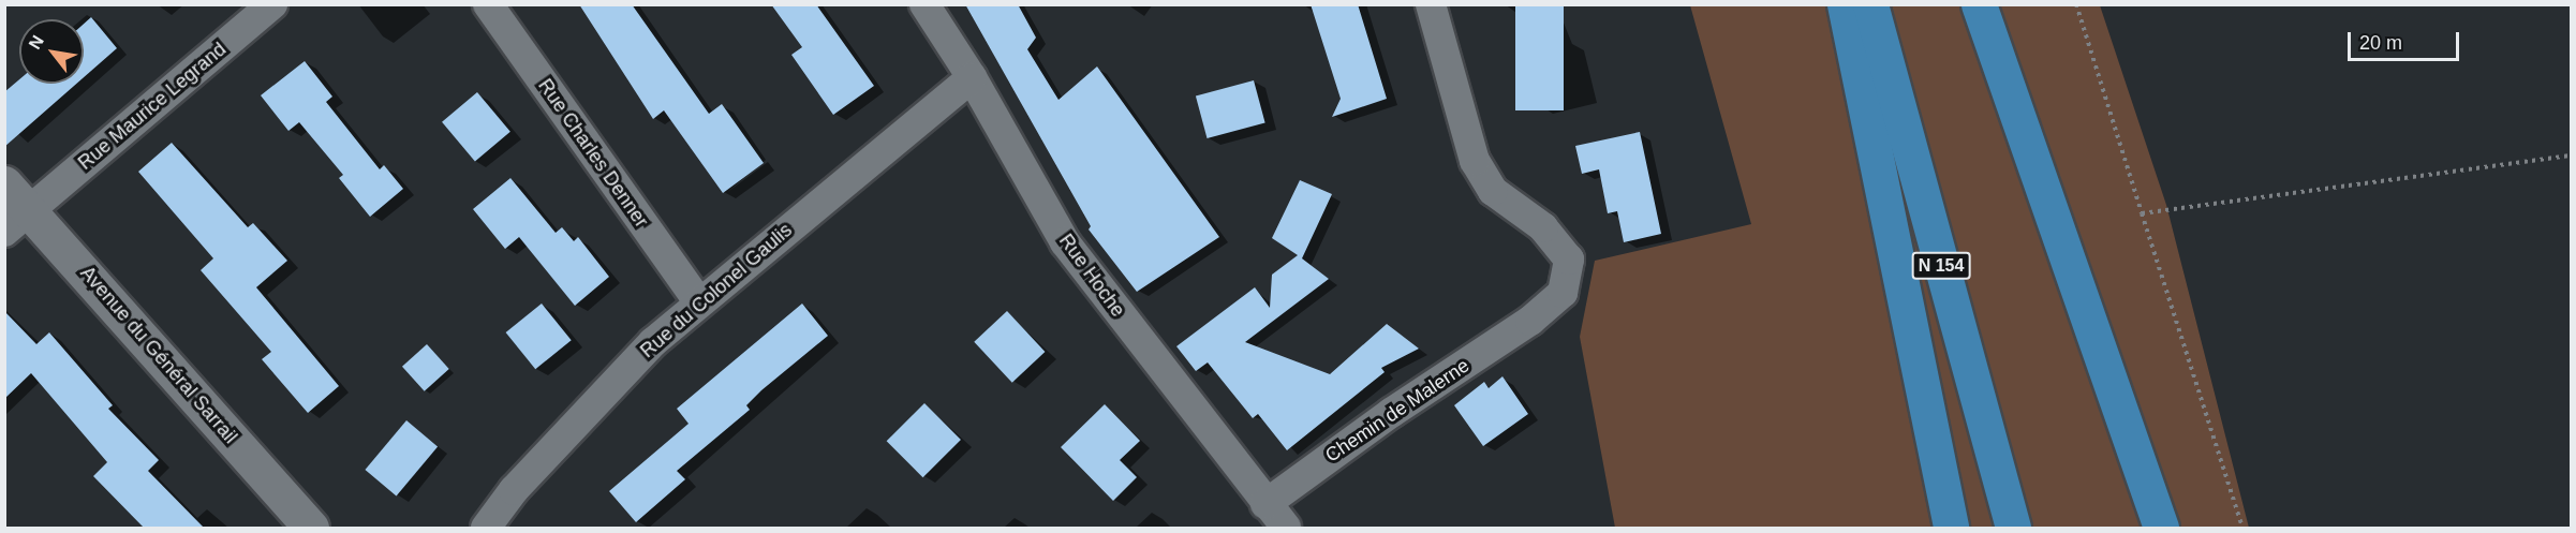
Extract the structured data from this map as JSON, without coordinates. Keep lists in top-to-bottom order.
{
  "streets": {
    "main road": ["N 154"],
    "street": [
      "Rue Maurice Legrand",
      "Rue Charles Denner",
      "Rue Hoche",
      "Rue du Colonel Gaulis",
      "Avenue du Général Sarrail",
      "Chemin de Malerne"
    ]
  },
  "crossings": [
    ["Rue Maurice Legrand", "Avenue du Général Sarrail"],
    ["Rue Charles Denner", "Rue du Colonel Gaulis"],
    ["Rue Hoche", "Rue du Colonel Gaulis"],
    ["Rue Hoche", "Chemin de Malerne"]
  ],
  "scale_bar": "20 m",
  "north": "top left"
}
